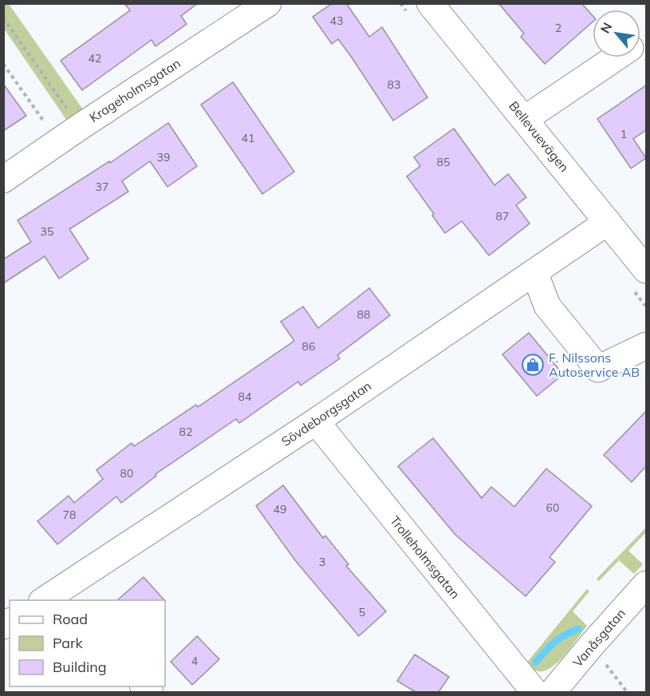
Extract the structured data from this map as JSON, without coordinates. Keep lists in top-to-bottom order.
{
  "streets": {
    "street": [
      "Krageholmsgatan",
      "Bellevuevägen",
      "Sövdeborgsgatan",
      "Trolleholmsgatan",
      "Vanåsgatan"
    ]
  },
  "crossings": [
    ["Bellevuevägen", "Sövdeborgsgatan"],
    ["Sövdeborgsgatan", "Trolleholmsgatan"]
  ],
  "places": {
    "shop": ["F. Nilssons Autoservice AB"]
  },
  "house_numbers": [
    "43",
    "2",
    "42",
    "83",
    "1",
    "41",
    "39",
    "85",
    "37",
    "87",
    "35",
    "88",
    "86",
    "84",
    "82",
    "80",
    "60",
    "49",
    "78",
    "3",
    "5",
    "4"
  ],
  "legend": ["Road", "Park", "Building"],
  "north": "top left"
}
